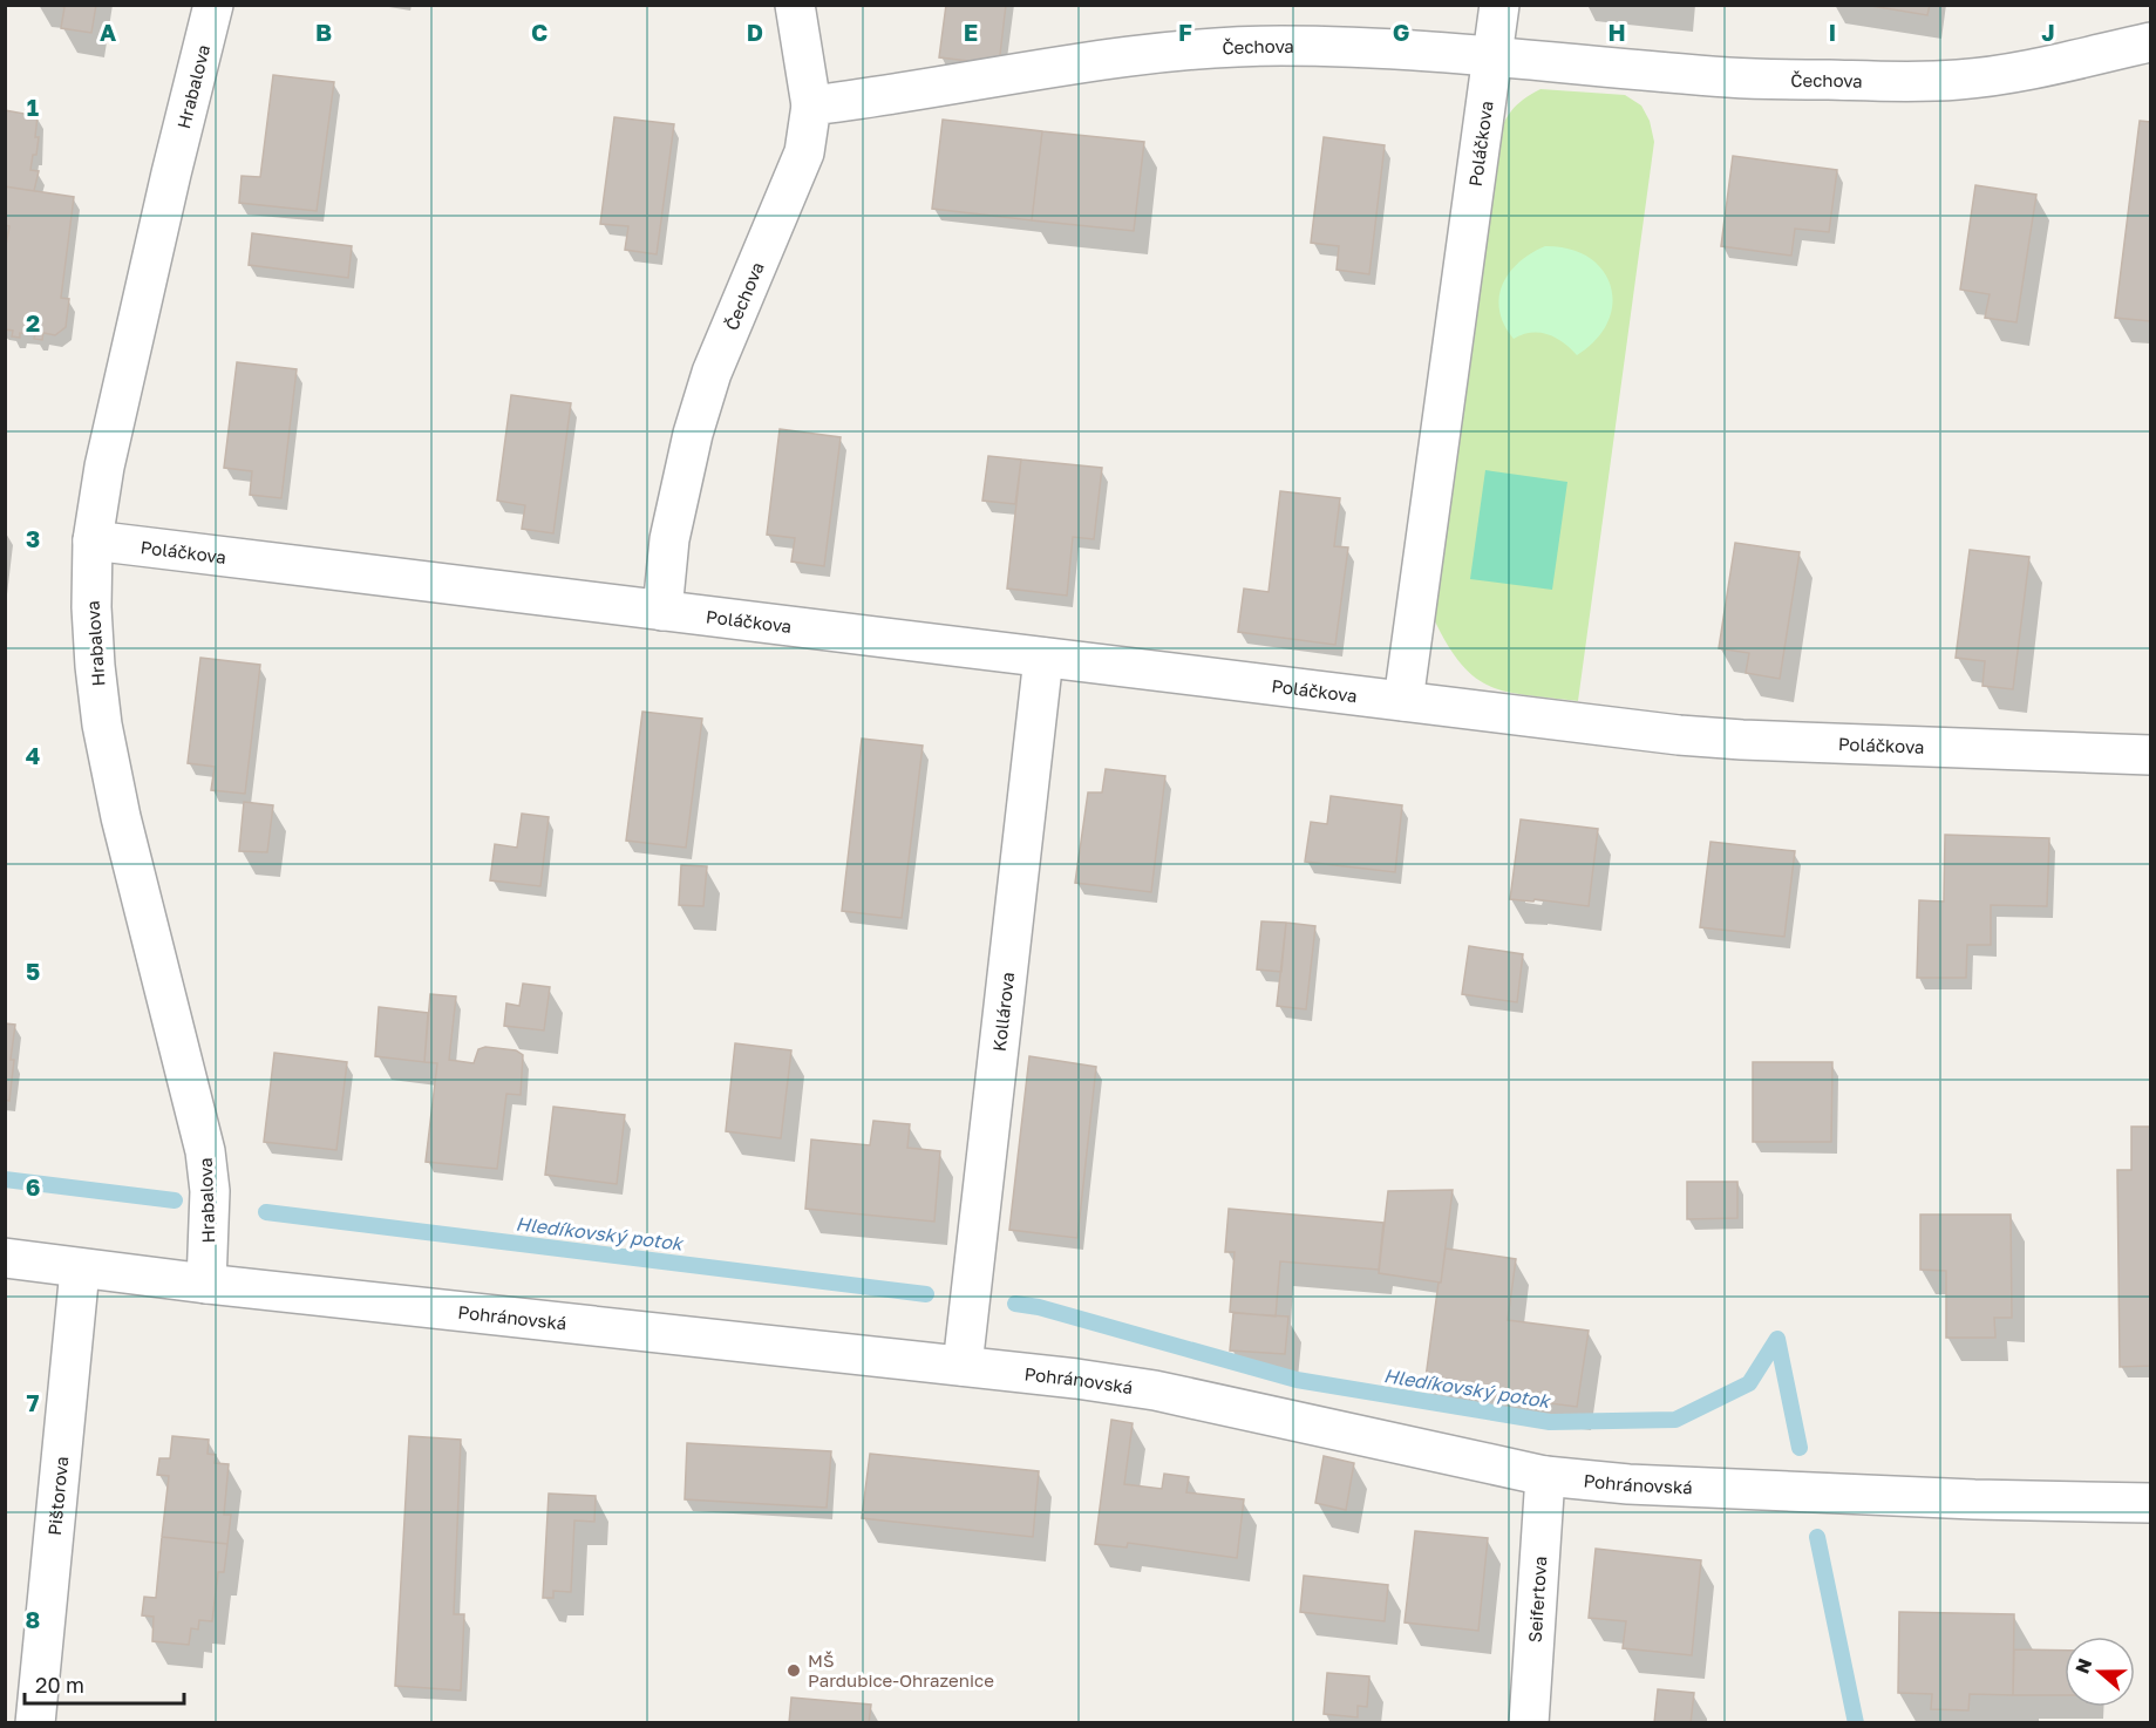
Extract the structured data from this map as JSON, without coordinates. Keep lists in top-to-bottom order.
{
  "streets": {
    "street": [
      "Čechova",
      "Hrabalova",
      "Poláčkova",
      "Kollárova",
      "Pohránovská",
      "Pištorova",
      "Seifertova"
    ]
  },
  "crossings": [
    ["Čechova", "Poláčkova"],
    ["Hrabalova", "Poláčkova"],
    ["Hrabalova", "Pohránovská"],
    ["Poláčkova", "Kollárova"],
    ["Kollárova", "Pohránovská"],
    ["Pohránovská", "Pištorova"],
    ["Pohránovská", "Seifertova"]
  ],
  "water": ["Hledíkovský potok"],
  "places": ["MŠ Pardubice-Ohrazenice"],
  "scale_bar": "20 m",
  "north": "left",
  "grid": {
    "columns": [
      "A",
      "B",
      "C",
      "D",
      "E",
      "F",
      "G",
      "H",
      "I",
      "J"
    ],
    "rows": [
      "1",
      "2",
      "3",
      "4",
      "5",
      "6",
      "7",
      "8"
    ]
  }
}
